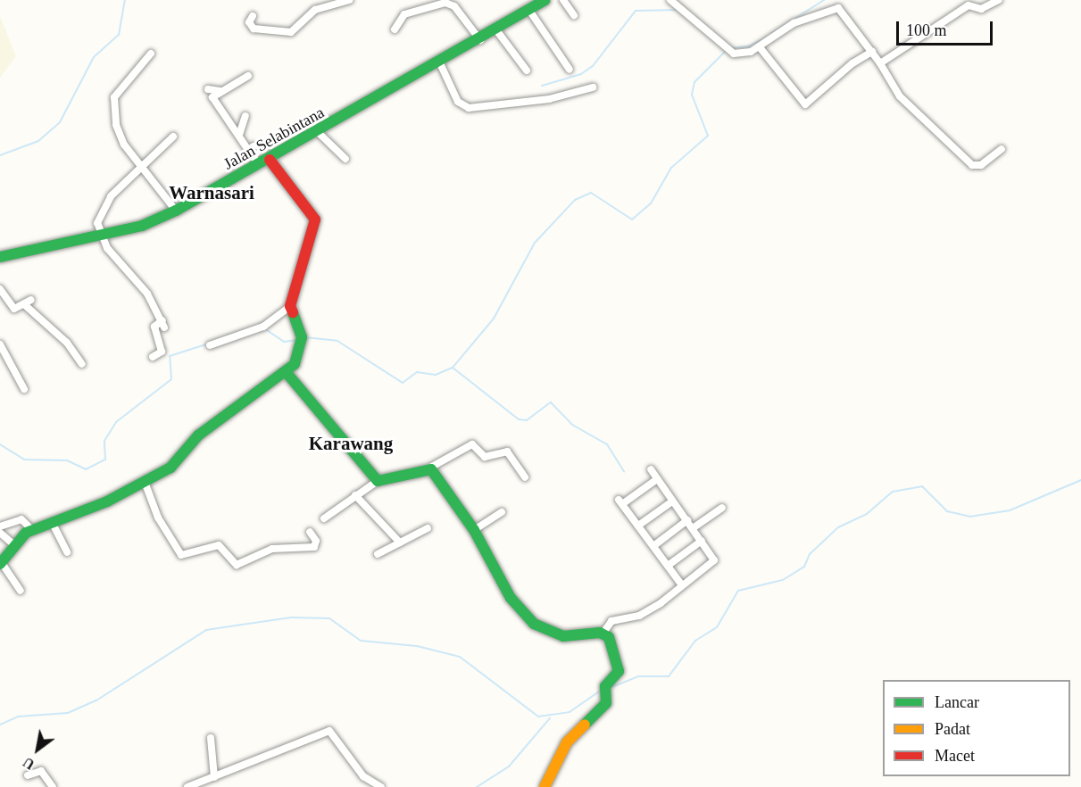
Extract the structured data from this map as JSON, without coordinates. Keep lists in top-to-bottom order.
{
  "streets": {
    "street": ["Jalan Selabintana"]
  },
  "districts": ["Warnasari", "Karawang"],
  "legend": ["Lancar", "Padat", "Macet"],
  "scale_bar": "100 m",
  "north": "bottom left"
}
